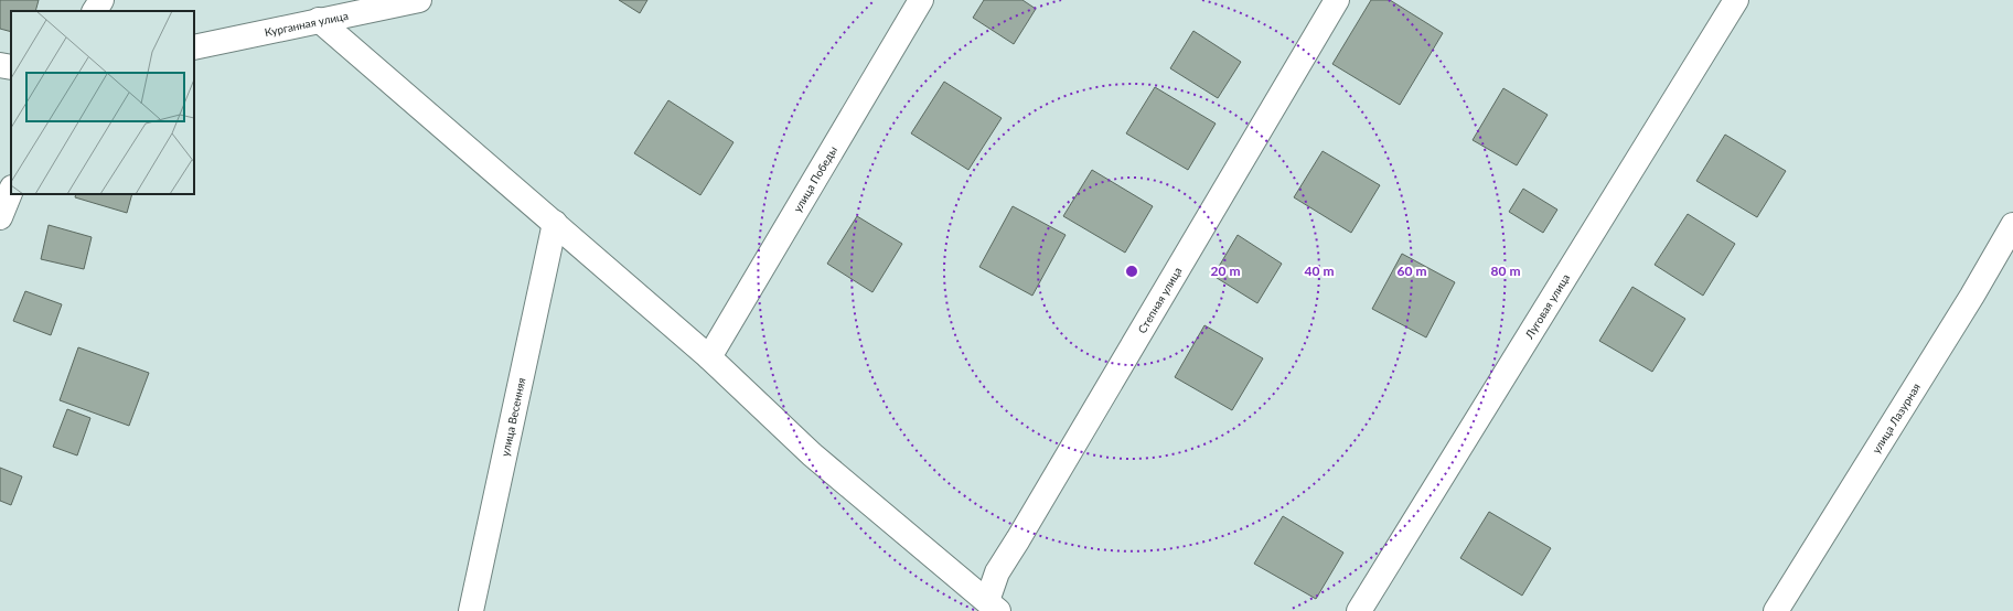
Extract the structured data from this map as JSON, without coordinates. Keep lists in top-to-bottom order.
{
  "streets": {
    "street": [
      "Курганная улица",
      "улица Победы",
      "Степная улица",
      "Луговая улица",
      "улица Весенняя",
      "улица Лазурная"
    ]
  },
  "rings": [
    "20 m",
    "40 m",
    "60 m",
    "80 m"
  ]
}
